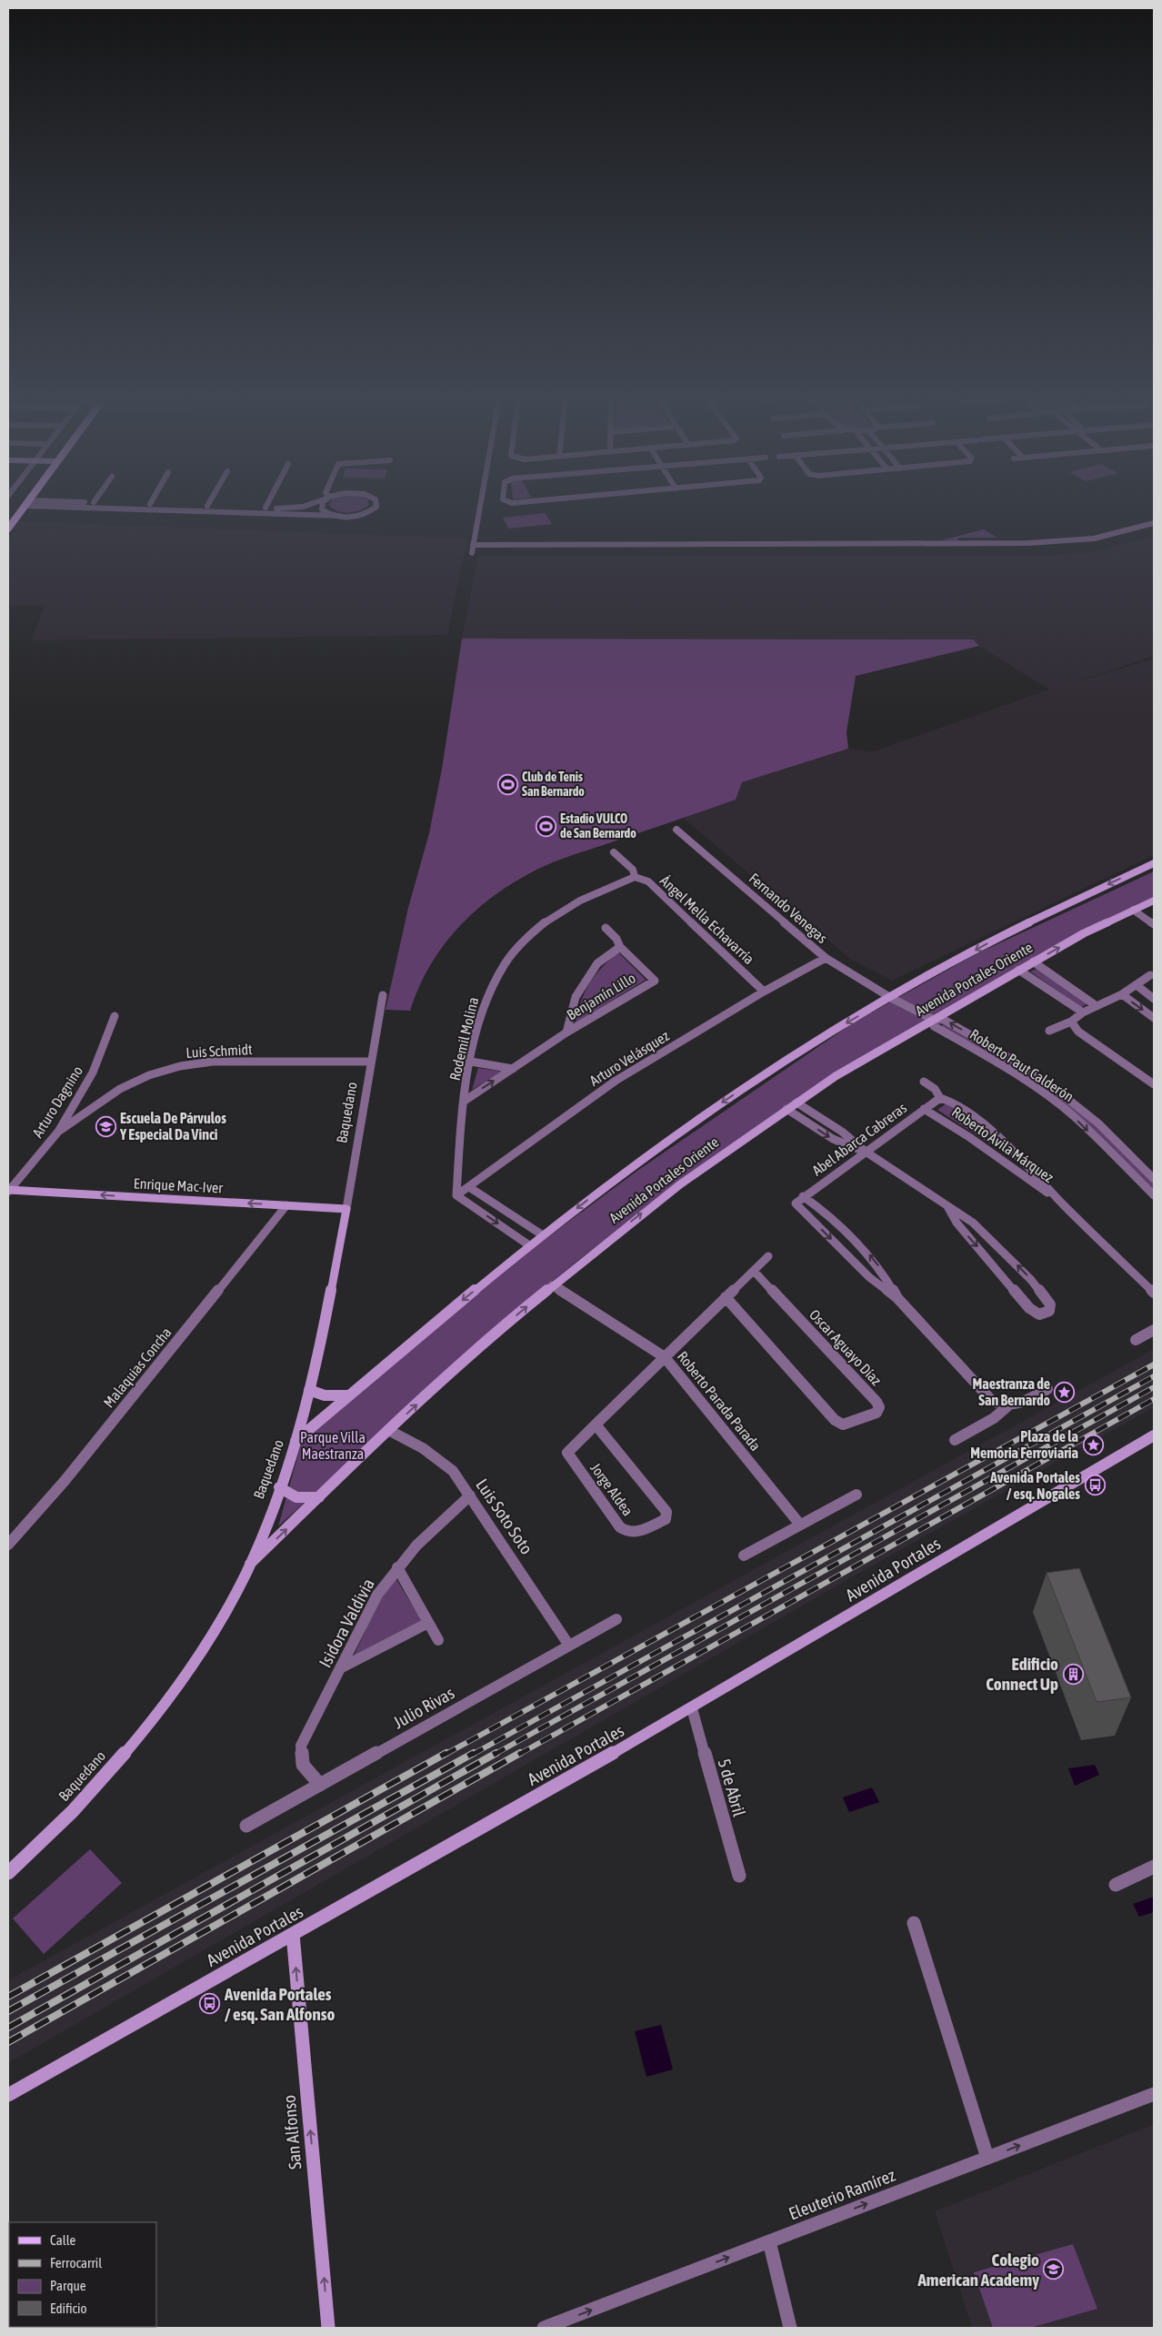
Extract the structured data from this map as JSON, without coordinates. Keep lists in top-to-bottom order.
{
  "streets": {
    "street": [
      "Fernando Venegas",
      "Ángel Mella Echavarría",
      "Avenida Portales Oriente",
      "Benjamín Lillo",
      "Rodemil Molina",
      "Luis Schmidt",
      "Arturo Velásquez",
      "Roberto Paut Calderón",
      "Arturo Dagnino",
      "Baquedano",
      "Abel Abarca Cabreras",
      "Roberto Ávila Márquez",
      "Enrique Mac-Iver",
      "Oscar Aguayo Díaz",
      "Malaquias Concha",
      "Roberto Parada Parada",
      "Jorge Aldea",
      "Luis Soto Soto",
      "Avenida Portales",
      "Isidora Valdivia",
      "Julio Rivas",
      "5 de Abril",
      "San Alfonso",
      "Eleuterio Ramírez"
    ]
  },
  "crossings": [
    ["Fernando Venegas", "Avenida Portales Oriente"],
    ["Fernando Venegas", "Arturo Velásquez"],
    ["Fernando Venegas", "Roberto Paut Calderón"],
    ["Ángel Mella Echavarría", "Rodemil Molina"],
    ["Ángel Mella Echavarría", "Arturo Velásquez"],
    ["Avenida Portales Oriente", "Roberto Paut Calderón"],
    ["Avenida Portales Oriente", "Baquedano"],
    ["Avenida Portales Oriente", "Roberto Parada Parada"],
    ["Avenida Portales Oriente", "Luis Soto Soto"],
    ["Benjamín Lillo", "Rodemil Molina"],
    ["Rodemil Molina", "Arturo Velásquez"],
    ["Luis Schmidt", "Arturo Dagnino"],
    ["Luis Schmidt", "Baquedano"],
    ["Arturo Dagnino", "Enrique Mac-Iver"],
    ["Baquedano", "Enrique Mac-Iver"],
    ["Abel Abarca Cabreras", "Roberto Ávila Márquez"],
    ["Enrique Mac-Iver", "Malaquias Concha"],
    ["Oscar Aguayo Díaz", "Jorge Aldea"],
    ["Roberto Parada Parada", "Jorge Aldea"],
    ["Luis Soto Soto", "Isidora Valdivia"],
    ["Luis Soto Soto", "Julio Rivas"],
    ["Avenida Portales", "5 de Abril"],
    ["Avenida Portales", "San Alfonso"],
    ["Isidora Valdivia", "Julio Rivas"]
  ],
  "one_way": ["Enrique Mac-Iver", "San Alfonso", "Eleuterio Ramírez"],
  "parks": ["Parque Villa Maestranza"],
  "places": {
    "sports": ["Club de Tenis San Bernardo", "Estadio VULCO de San Bernardo"],
    "school or university": ["Escuela De Párvulos Y Especial Da Vinci", "Colegio American Academy"],
    "place": ["Maestranza de San Bernardo", "Plaza de la Memoria Ferroviaria"],
    "bus stop": ["Avenida Portales / esq. Nogales", "Avenida Portales / esq. San Alfonso"],
    "building": ["Edificio Connect Up"]
  },
  "legend": [
    "Calle",
    "Ferrocarril",
    "Parque",
    "Edificio"
  ]
}
